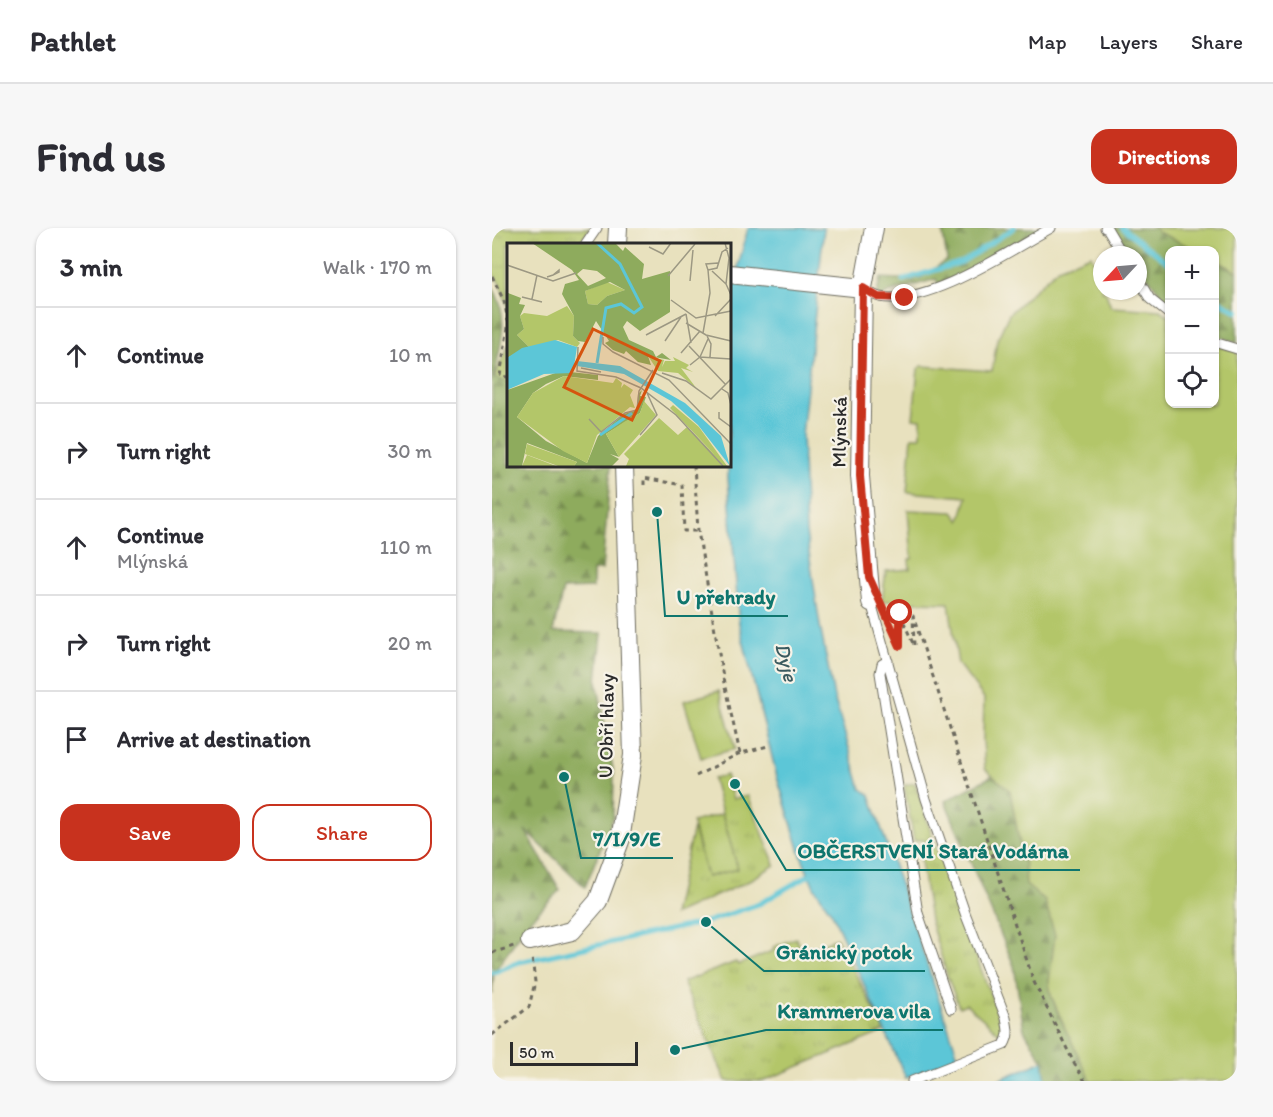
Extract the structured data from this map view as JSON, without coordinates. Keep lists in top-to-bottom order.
{
  "streets": {
    "street": ["Mlýnská", "U Obří hlavy"]
  },
  "water": ["Dyje"],
  "places": [
    "U přehrady",
    "7/I/9/E",
    "OBČERSTVENÍ Stará Vodárna",
    "Gránický potok",
    "Krammerova vila"
  ],
  "scale_bar": "50 m",
  "north": "bottom left",
  "page": {
    "header": "Pathlet",
    "nav": ["Map", "Layers", "Share"],
    "buttons": [
      "Directions",
      ["Save", "Share"]
    ],
    "title": "Find us",
    "heading": ["3 min", "Walk · 170 m"],
    "map_buttons": ["+", "−"],
    "list": [
      ["Continue", "10 m"],
      ["Turn right", "30 m"],
      ["Continue", "Mlýnská", "110 m"],
      ["Turn right", "20 m"],
      "Arrive at destination"
    ],
    "scale": "50 m"
  }
}
